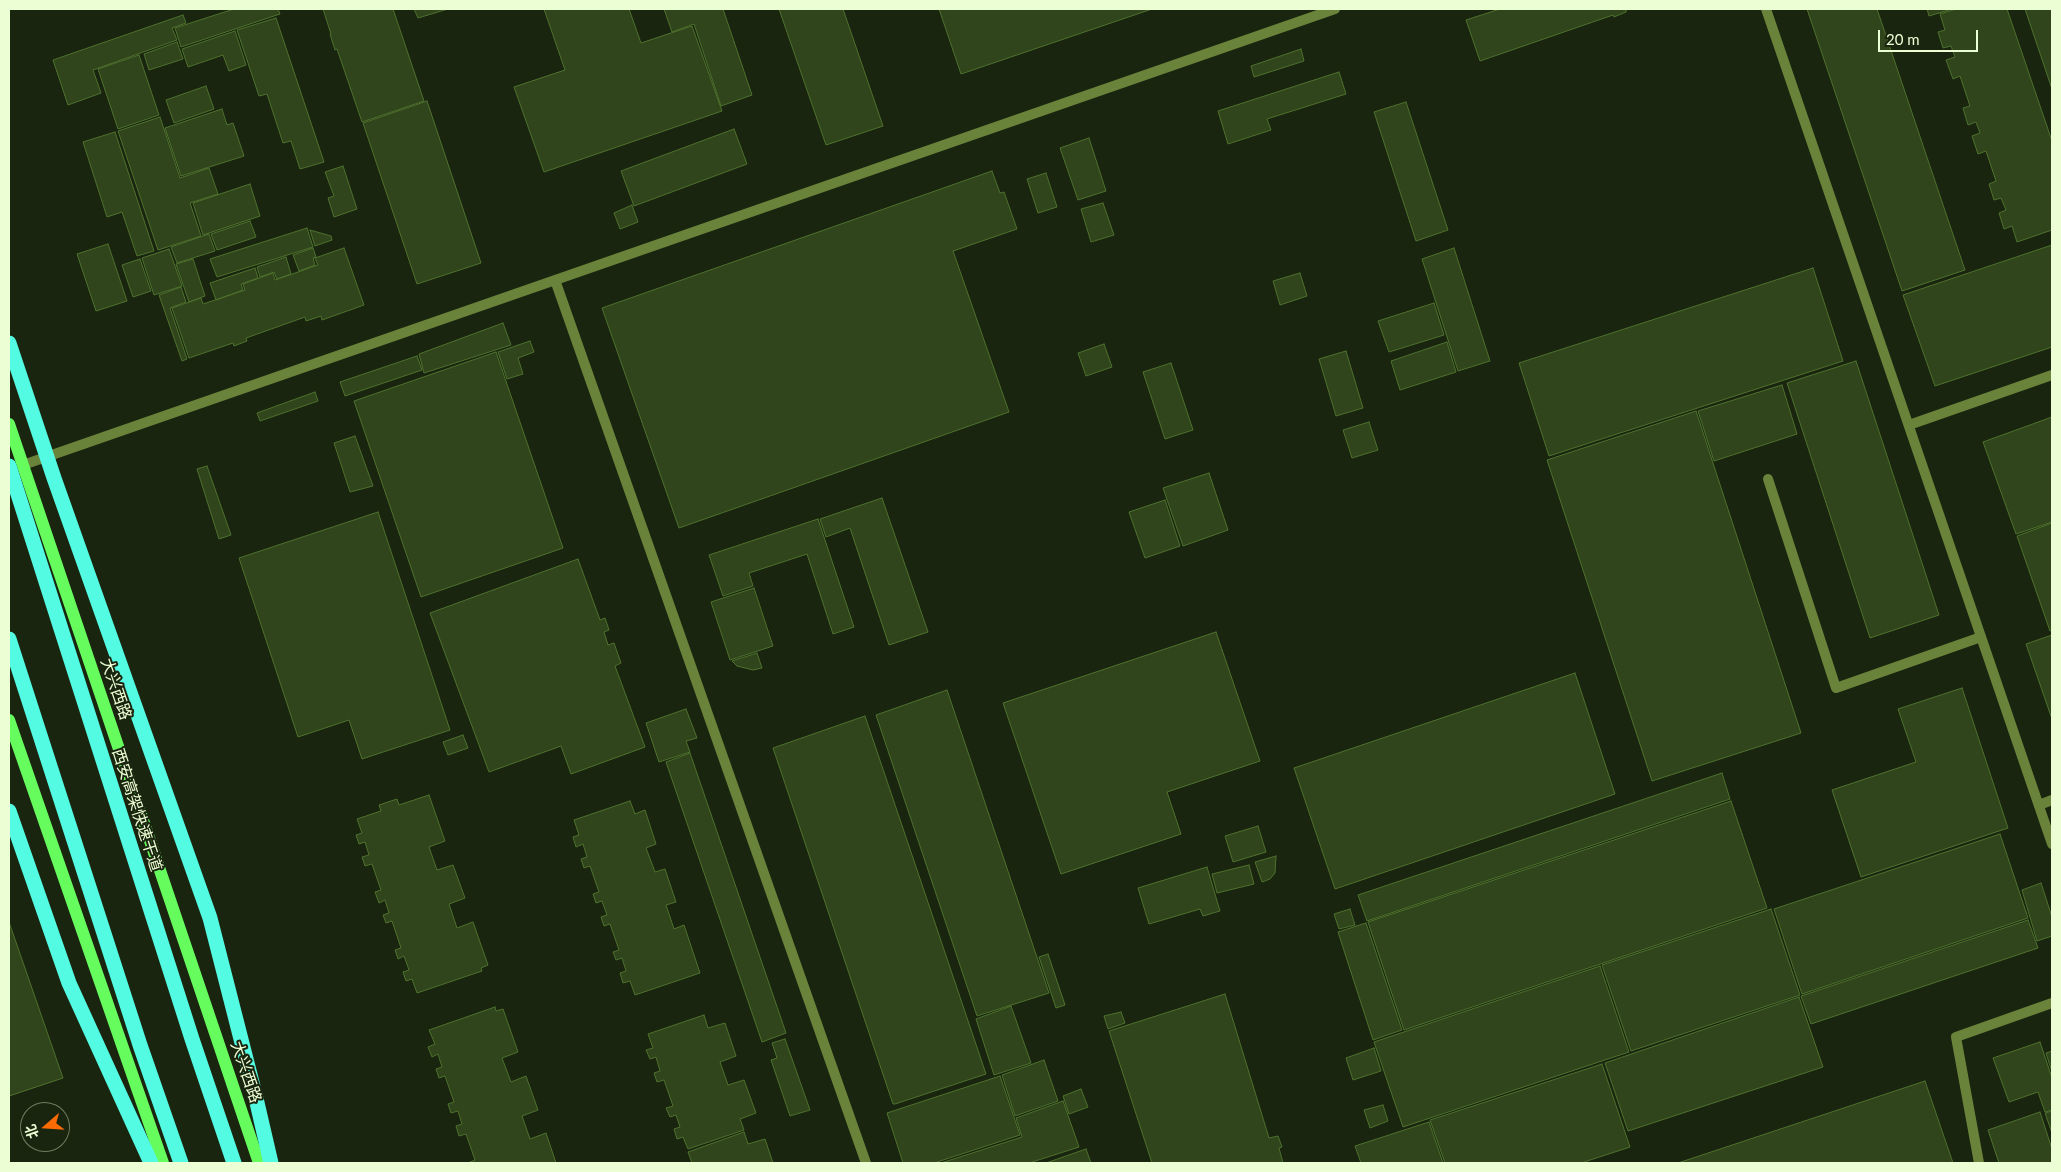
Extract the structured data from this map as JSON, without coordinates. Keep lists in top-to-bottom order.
{
  "streets": {
    "highway": ["西安高架快速干道"],
    "main road": ["大兴西路"]
  },
  "crossings": [
    ["大兴西路", "西安高架快速干道"]
  ],
  "scale_bar": "20 m",
  "north": "left"
}
